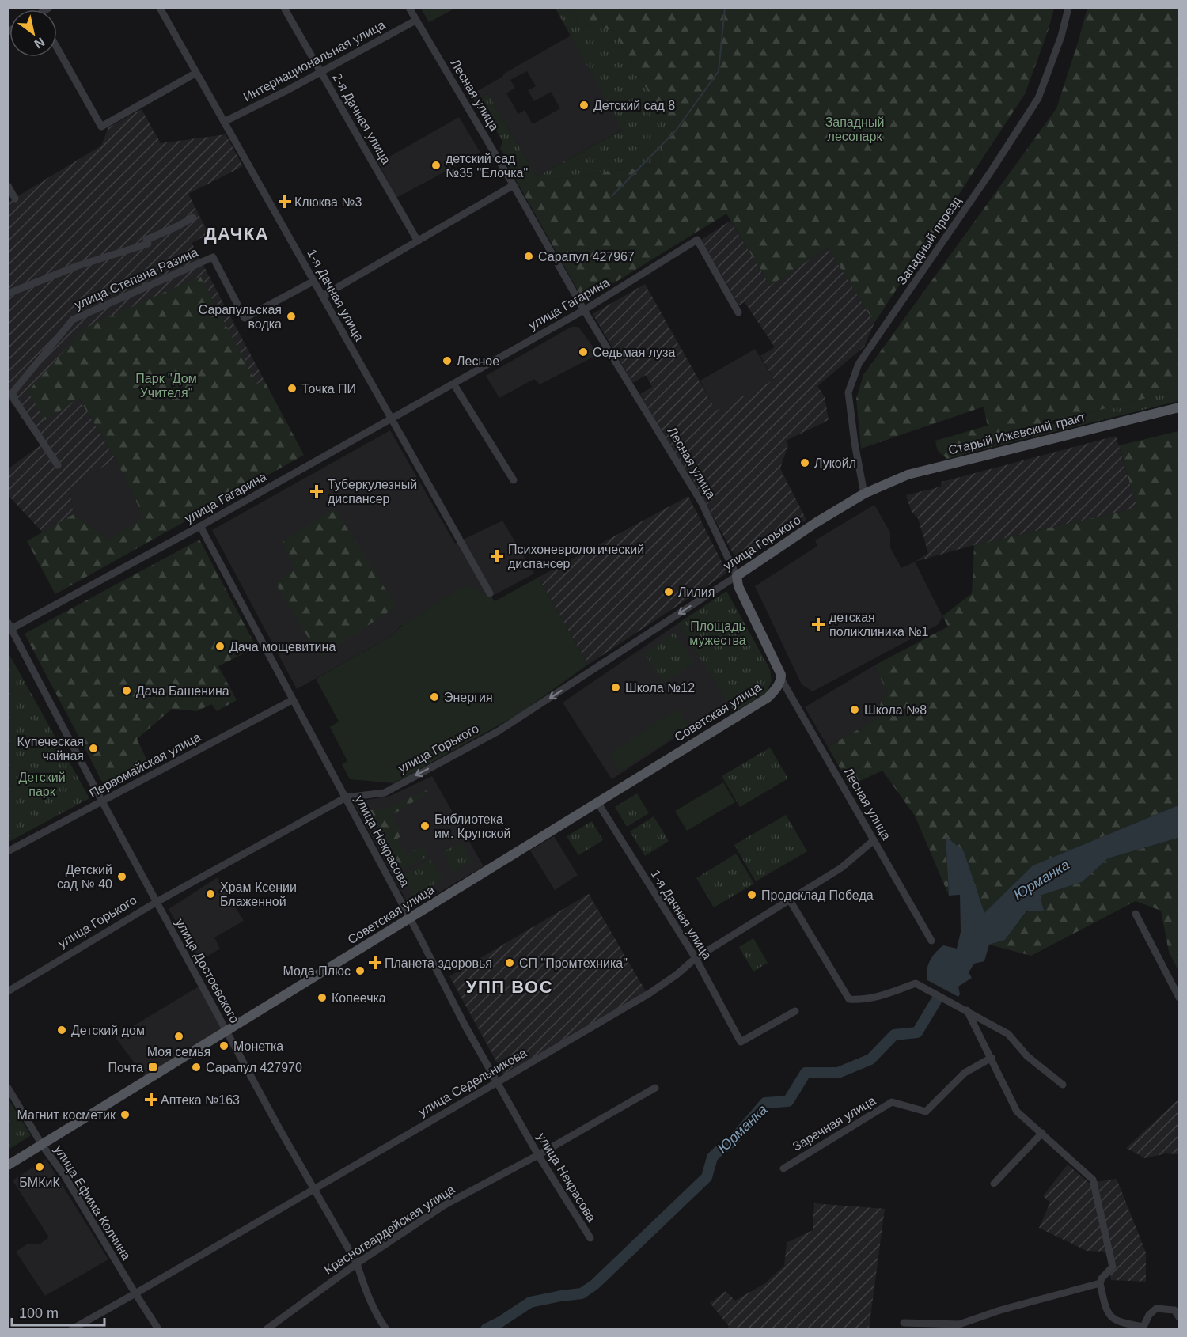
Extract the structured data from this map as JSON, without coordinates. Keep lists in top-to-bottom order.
{
  "streets": {
    "main road": [
      "Лесная улица",
      "Старый Ижевский тракт",
      "улица Горького",
      "Советская улица"
    ],
    "street": [
      "Интернациональная улица",
      "2-я Дачная улица",
      "Западный проезд",
      "улица Степана Разина",
      "1-я Дачная улица",
      "улица Гагарина",
      "Первомайская улица",
      "улица Некрасова",
      "улица Достоевского",
      "улица Седельникова",
      "Заречная улица",
      "улица Ефима Колчина",
      "Красногвардейская улица"
    ]
  },
  "crossings": [
    ["Интернациональная улица", "Лесная улица"],
    ["Интернациональная улица", "2-я Дачная улица"],
    ["Интернациональная улица", "1-я Дачная улица"],
    ["Лесная улица", "улица Гагарина"],
    ["Лесная улица", "улица Горького"],
    ["Лесная улица", "Советская улица"],
    ["Лесная улица", "улица Седельникова"],
    ["Западный проезд", "Старый Ижевский тракт"],
    ["Западный проезд", "улица Горького"],
    ["улица Степана Разина", "1-я Дачная улица"],
    ["1-я Дачная улица", "улица Гагарина"],
    ["1-я Дачная улица", "Советская улица"],
    ["1-я Дачная улица", "улица Седельникова"],
    ["улица Гагарина", "улица Некрасова"],
    ["улица Гагарина", "улица Достоевского"],
    ["Старый Ижевский тракт", "улица Горького"],
    ["улица Горького", "улица Некрасова"],
    ["улица Горького", "улица Достоевского"],
    ["Советская улица", "улица Некрасова"],
    ["Советская улица", "улица Достоевского"],
    ["Советская улица", "улица Ефима Колчина"],
    ["Первомайская улица", "улица Некрасова"],
    ["Первомайская улица", "улица Достоевского"],
    ["улица Некрасова", "улица Седельникова"],
    ["улица Некрасова", "Красногвардейская улица"],
    ["улица Достоевского", "улица Седельникова"],
    ["улица Достоевского", "Красногвардейская улица"],
    ["улица Седельникова", "улица Ефима Колчина"]
  ],
  "one_way": ["улица Горького"],
  "districts": ["ДАЧКА", "УПП ВОС"],
  "water": ["Юрманка"],
  "parks": [
    "Западный лесопарк",
    "Парк \"Дом Учителя\"",
    "Площадь мужества",
    "Детский парк"
  ],
  "places": {
    "other": [
      "Детский сад 8",
      "детский сад №35 \"Елочка\"",
      "Сарапул 427967",
      "Сарапульская водка",
      "Седьмая луза",
      "Лесное",
      "Точка ПИ",
      "Лукойл",
      "Лилия",
      "Дача мощевитина",
      "Школа №12",
      "Дача Башенина",
      "Энергия",
      "Школа №8",
      "Купеческая чайная",
      "Библиотека им. Крупской",
      "Детский сад № 40",
      "Храм Ксении Блаженной",
      "Продсклад Победа",
      "СП \"Промтехника\"",
      "Мода Плюс",
      "Копеечка",
      "Детский дом",
      "Моя семья",
      "Монетка",
      "Сарапул 427970",
      "Магнит косметик",
      "БМКиК"
    ],
    "health": [
      "Клюква №3",
      "Туберкулезный диспансер",
      "Психоневрологический диспансер",
      "детская поликлиника №1",
      "Планета здоровья",
      "Аптека №163"
    ],
    "transit": ["Почта"]
  },
  "scale_bar": "100 m",
  "north": "bottom right"
}
